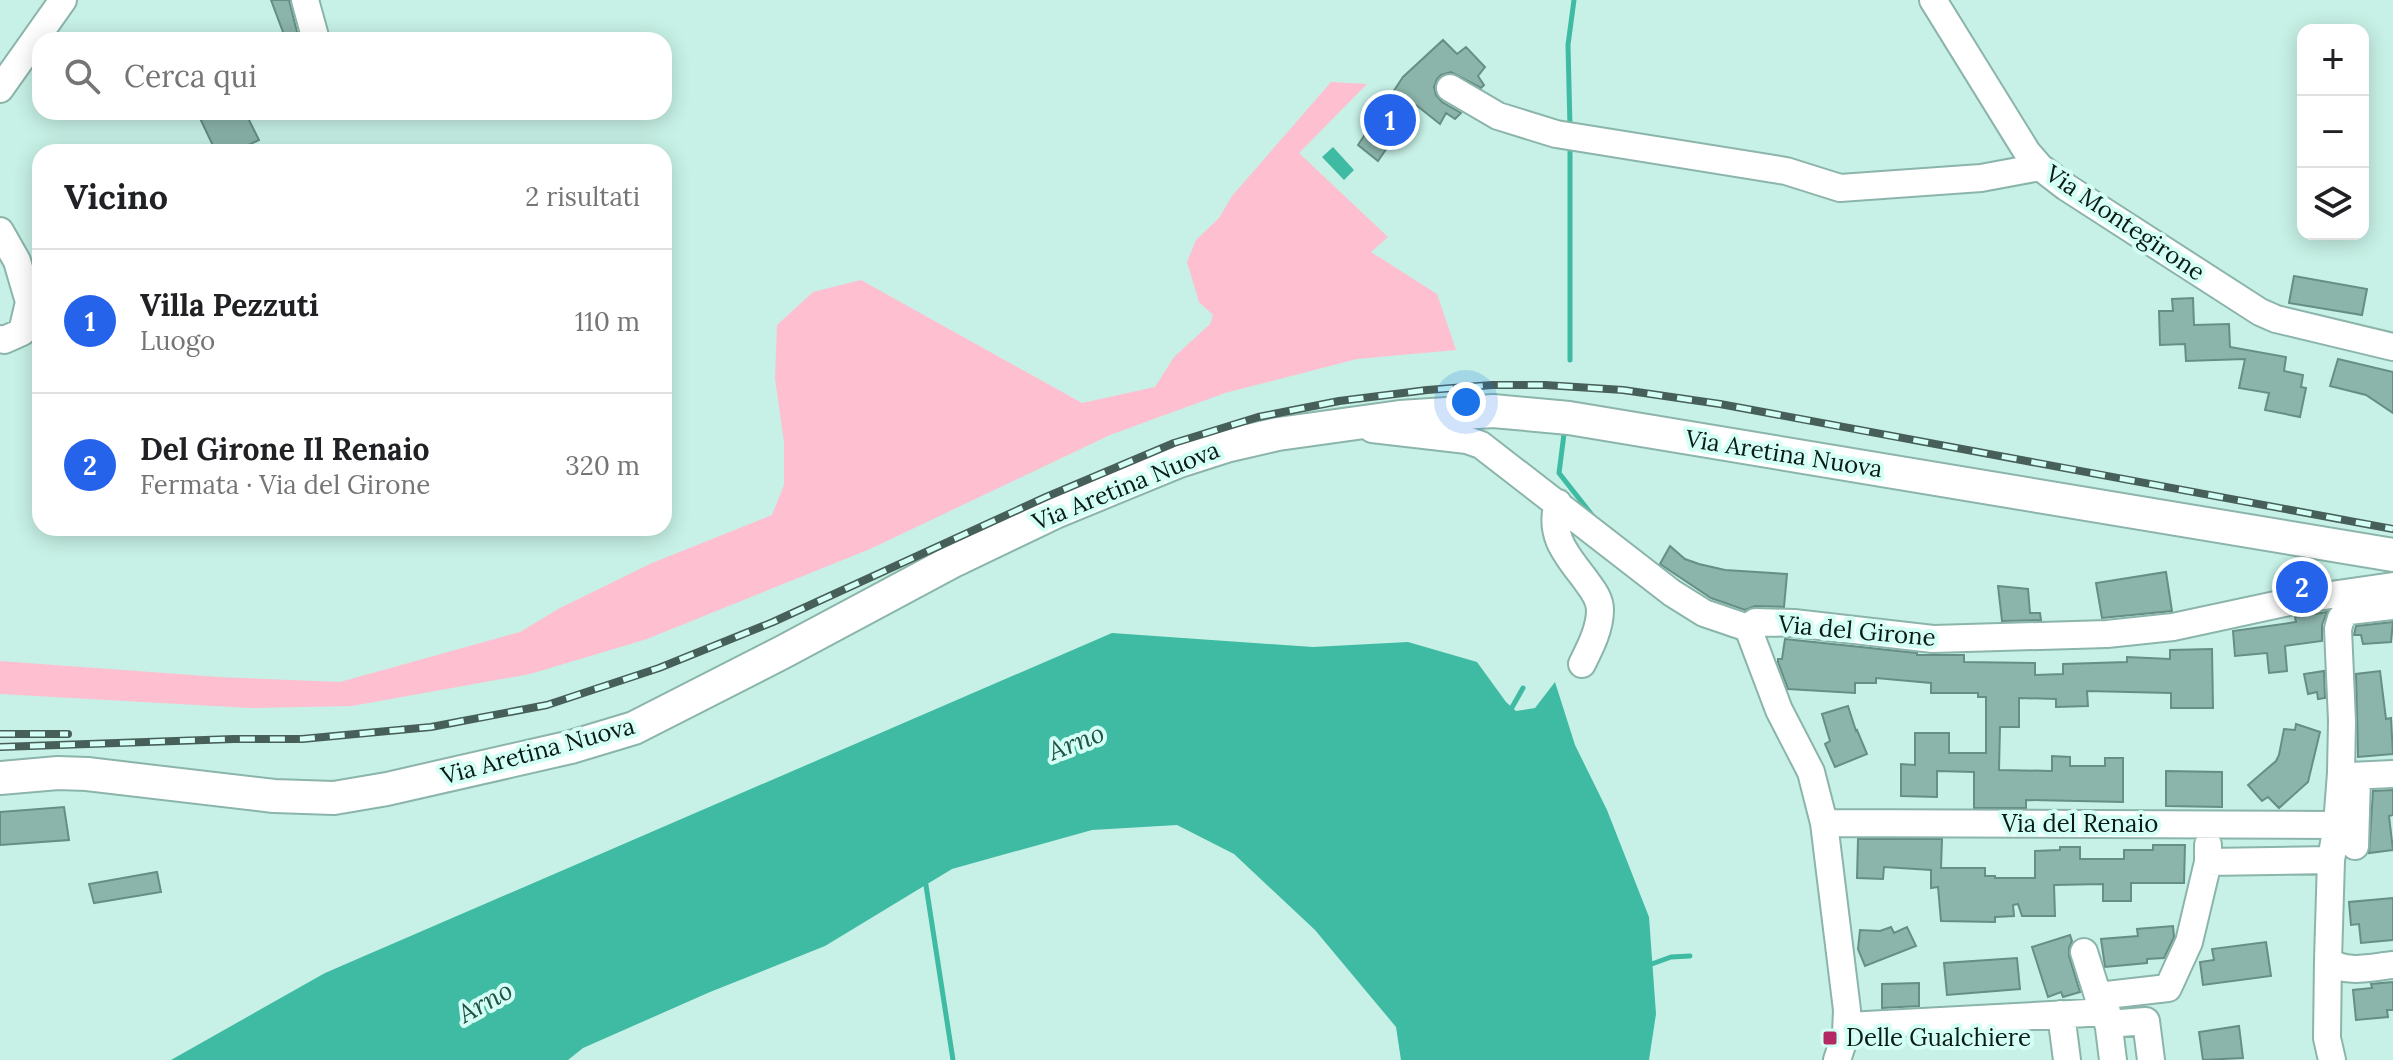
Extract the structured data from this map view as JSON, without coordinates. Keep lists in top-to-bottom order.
{
  "streets": {
    "main road": ["Via Aretina Nuova"],
    "street": ["Via Montegirone", "Via del Girone", "Via del Renaio"]
  },
  "crossings": [
    ["Via Aretina Nuova", "Via del Girone"]
  ],
  "water": ["Arno"],
  "places": {
    "transit": ["Delle Gualchiere"]
  },
  "page": {
    "map_buttons": ["+", "−"],
    "search": "Cerca qui",
    "pins": ["1", "2"],
    "heading": ["Vicino", "2 risultati"],
    "list": [
      {
        "mark": "1",
        "name": "Villa Pezzuti",
        "note": "Luogo",
        "value": "110 m"
      },
      {
        "mark": "2",
        "name": "Del Girone Il Renaio",
        "note": "Fermata · Via del Girone",
        "value": "320 m"
      }
    ]
  }
}
